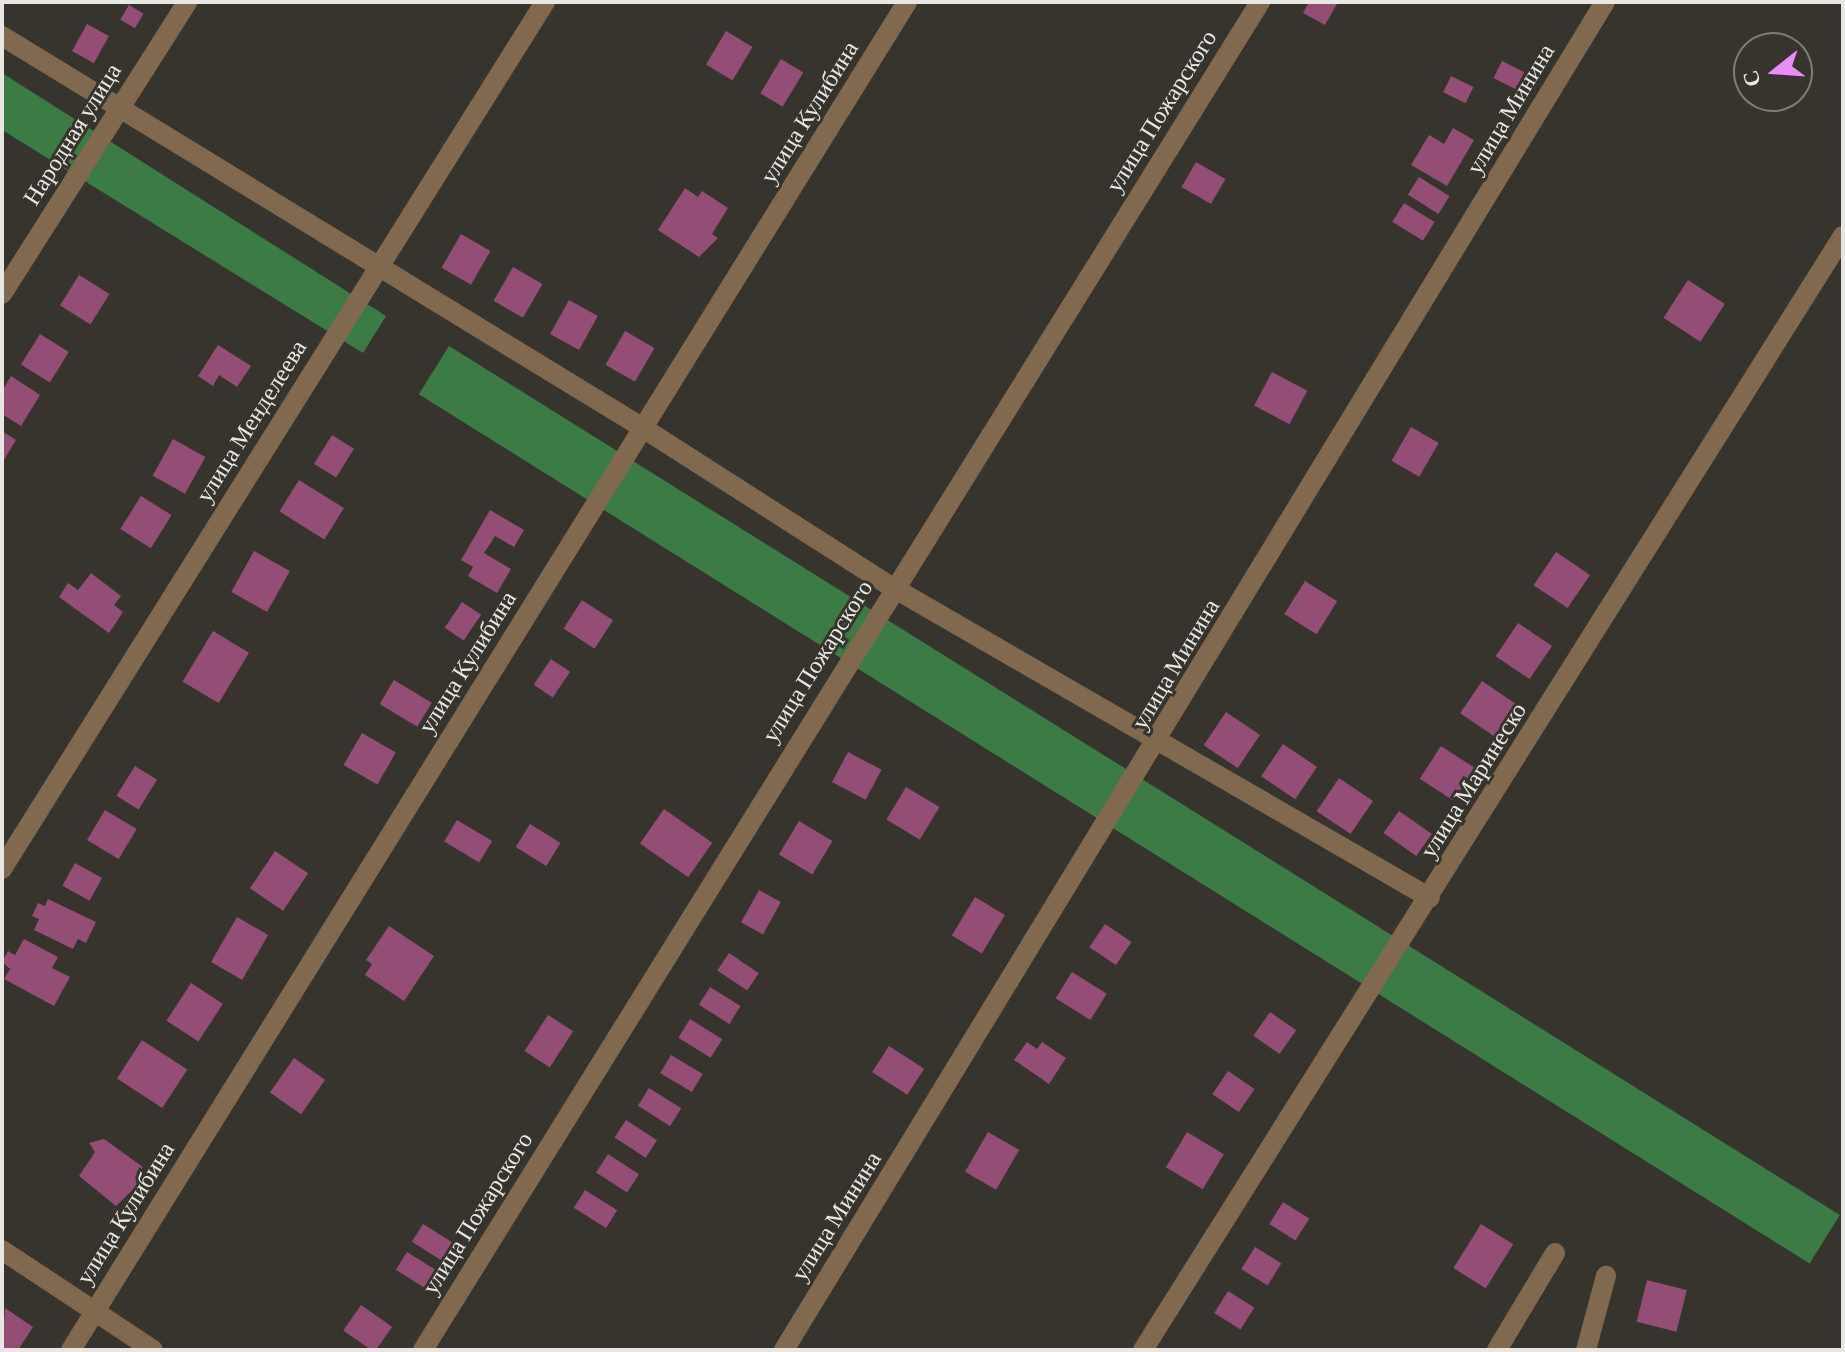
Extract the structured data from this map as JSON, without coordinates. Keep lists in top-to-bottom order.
{
  "streets": {
    "street": [
      "улица Минина",
      "улица Пожарского",
      "улица Кулибина",
      "Народная улица",
      "улица Менделеева",
      "улица Маринеско"
    ]
  },
  "north": "left"
}
